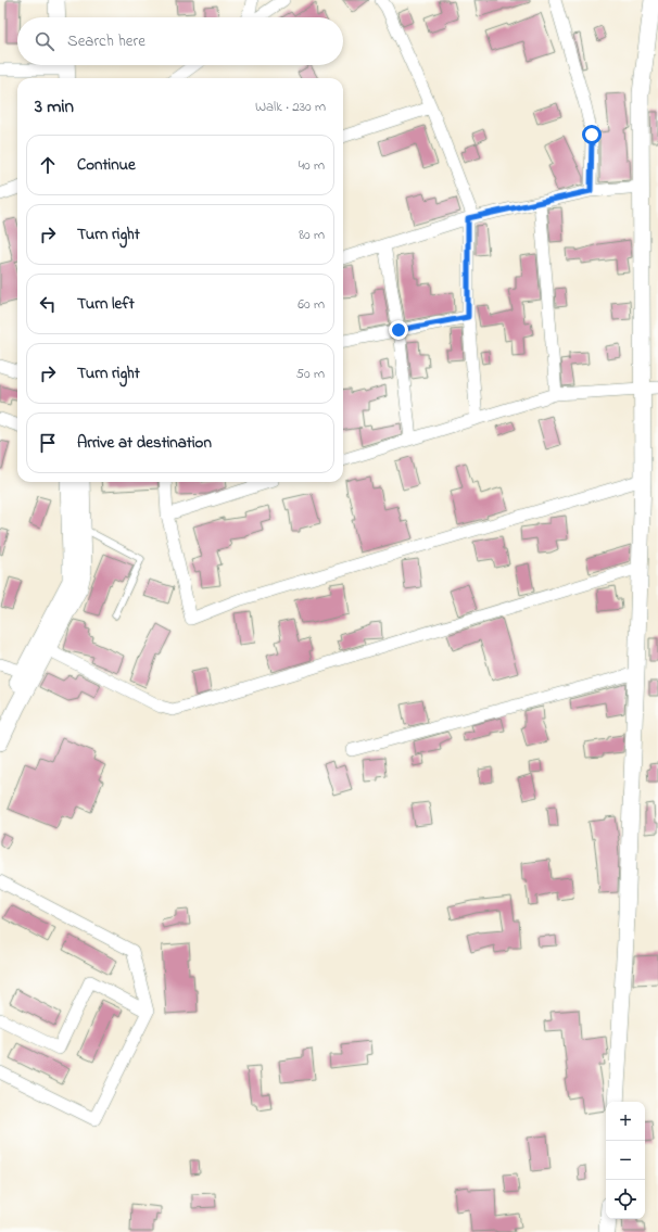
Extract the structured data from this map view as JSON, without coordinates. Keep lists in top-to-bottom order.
{
  "page": {
    "search": "Search here",
    "heading": ["3 min", "Walk · 230 m"],
    "list": [
      ["Continue", "40 m"],
      ["Turn right", "80 m"],
      ["Turn left", "60 m"],
      ["Turn right", "50 m"],
      "Arrive at destination"
    ],
    "map_buttons": ["+", "−"]
  }
}
